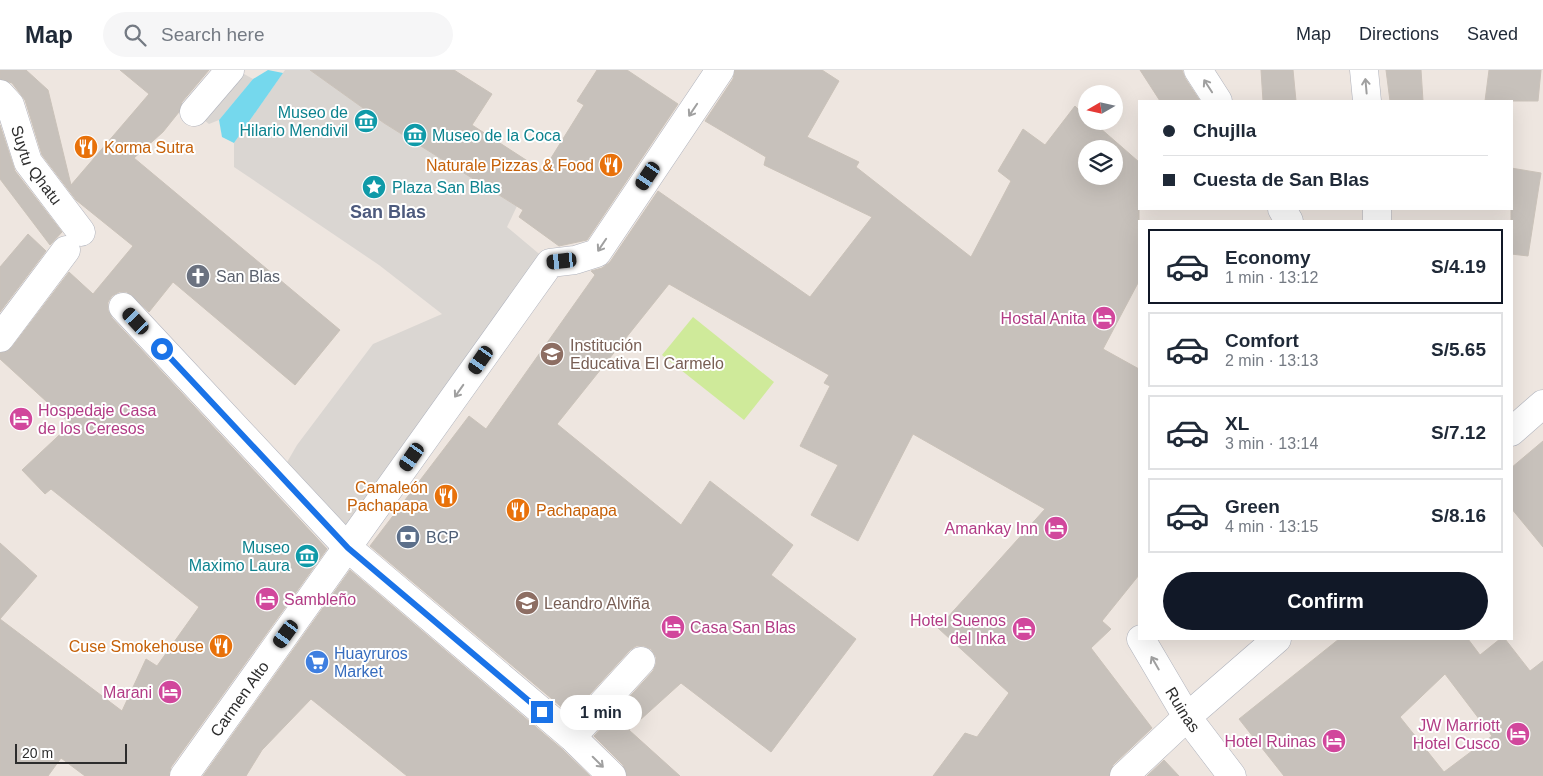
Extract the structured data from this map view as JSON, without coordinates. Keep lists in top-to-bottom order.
{
  "streets": {
    "street": ["Suytu Qhatu", "Carmen Alto", "Ruinas"]
  },
  "one_way": ["Carmen Alto", "Ruinas"],
  "districts": ["San Blas"],
  "places": {
    "museum": ["Museo de Hilario Mendivil", "Museo de la Coca", "Museo Maximo Laura"],
    "restaurant": [
      "Korma Sutra",
      "Naturale Pizzas & Food",
      "Camaleón Pachapapa",
      "Pachapapa",
      "Cuse Smokehouse"
    ],
    "place": ["Plaza San Blas"],
    "church": ["San Blas"],
    "hotel": [
      "Hostal Anita",
      "Hospedaje Casa de los Ceresos",
      "Amankay Inn",
      "Sambleño",
      "Casa San Blas",
      "Hotel Suenos del Inka",
      "Marani",
      "JW Marriott Hotel Cusco",
      "Hotel Ruinas"
    ],
    "school or university": ["Institución Educativa El Carmelo", "Leandro Alviña"],
    "bank": ["BCP"],
    "supermarket": ["Huayruros Market"]
  },
  "scale_bar": "20 m",
  "north": "left",
  "page": {
    "header": "Map",
    "search": "Search here",
    "nav": ["Map", "Directions", "Saved"],
    "banner": ["Chujlla", "Cuesta de San Blas"],
    "list": [
      {
        "name": "Economy",
        "note": "1 min · 13:12",
        "value": "S/4.19"
      },
      {
        "name": "Comfort",
        "note": "2 min · 13:13",
        "value": "S/5.65"
      },
      {
        "name": "XL",
        "note": "3 min · 13:14",
        "value": "S/7.12"
      },
      {
        "name": "Green",
        "note": "4 min · 13:15",
        "value": "S/8.16"
      }
    ],
    "buttons": "Confirm",
    "bubble": "1 min",
    "scale": "20 m"
  }
}
